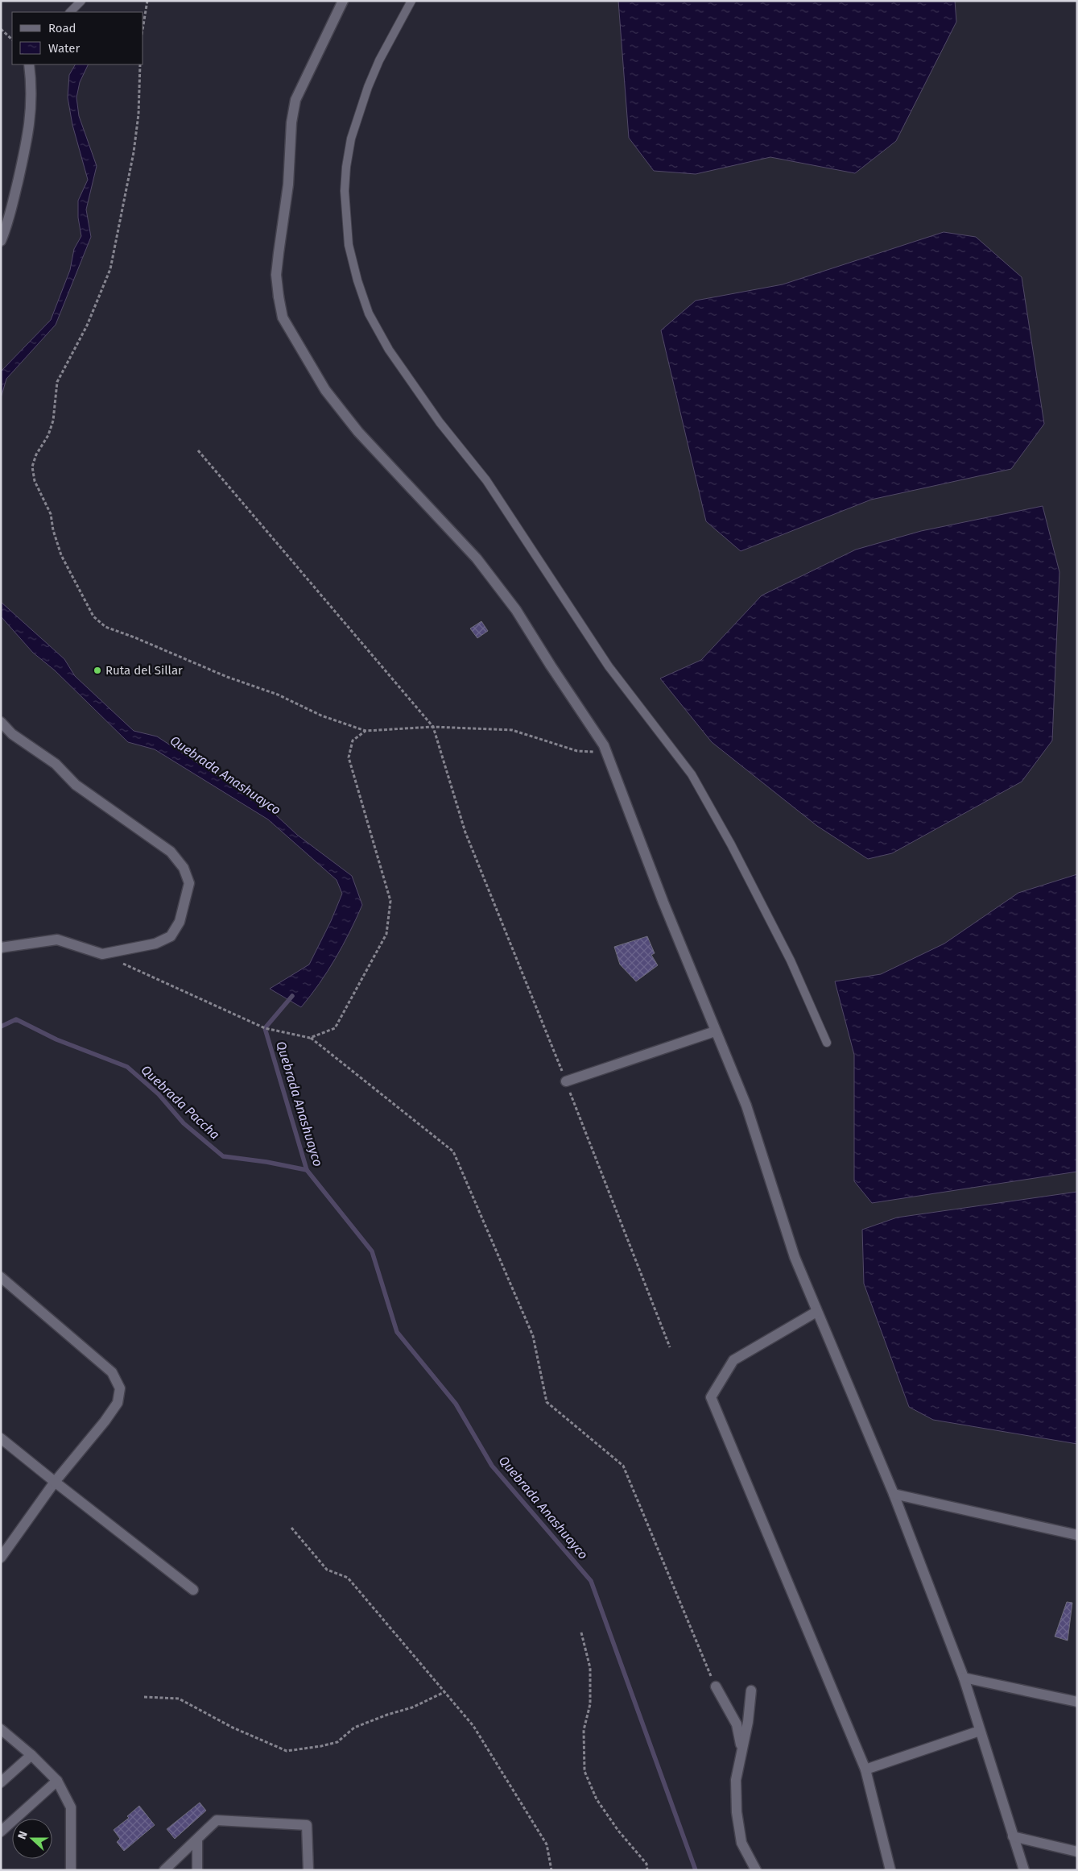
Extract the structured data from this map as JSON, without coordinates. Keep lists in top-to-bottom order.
{
  "water": ["Quebrada Anashuayco", "Quebrada Paccha"],
  "places": ["Ruta del Sillar"],
  "legend": ["Road", "Water"],
  "north": "left"
}
